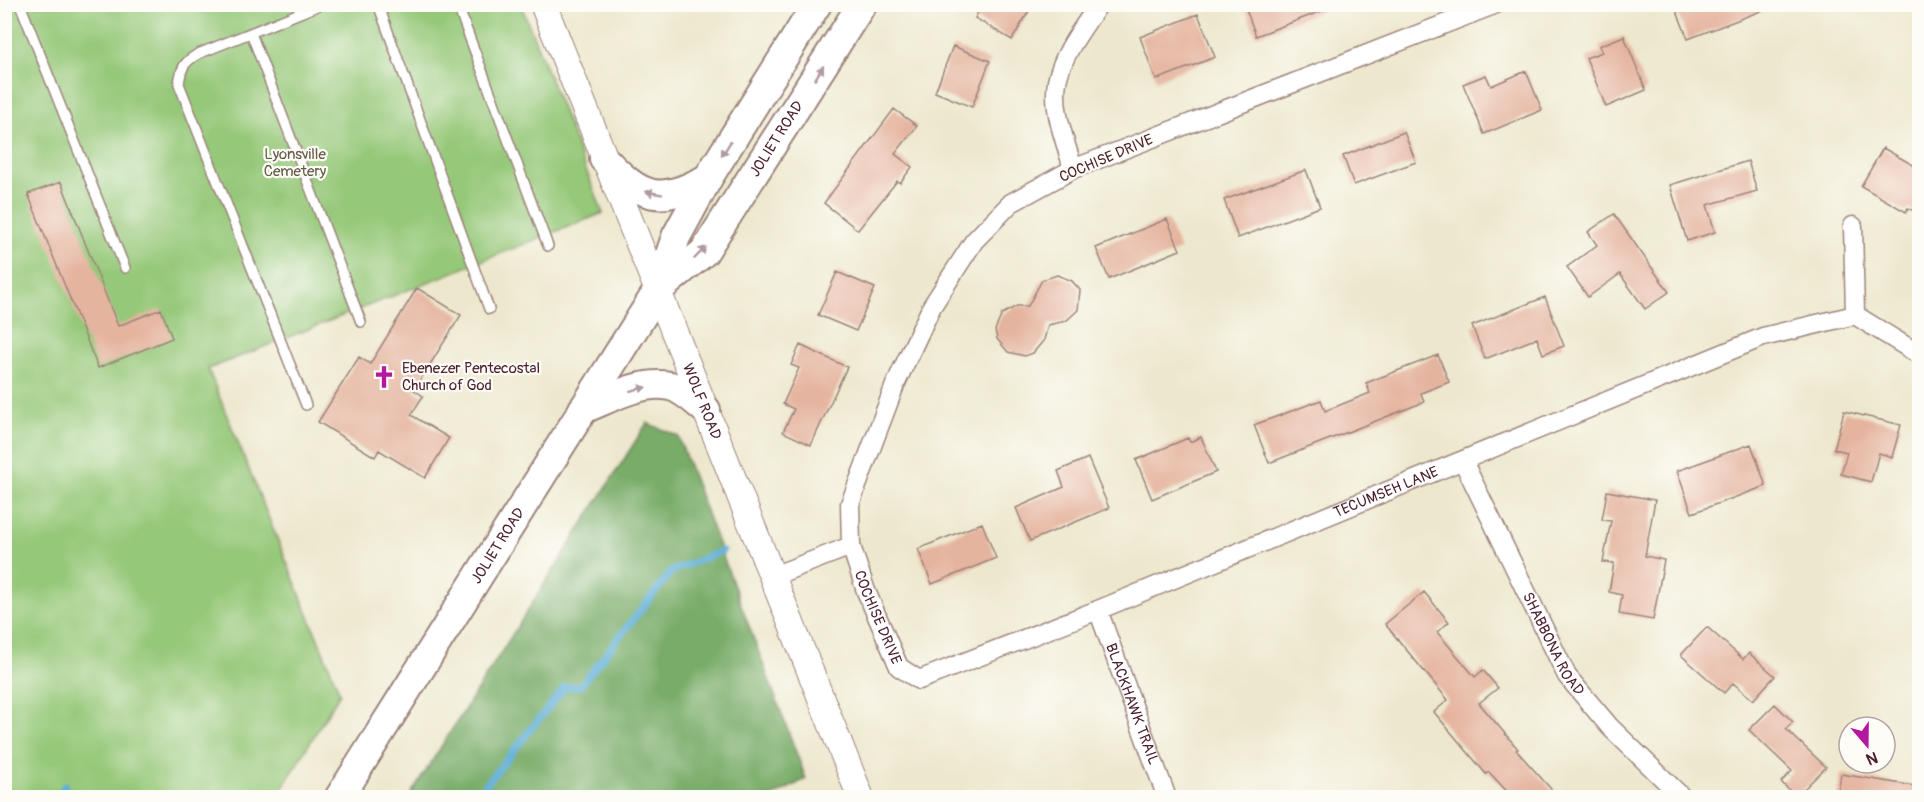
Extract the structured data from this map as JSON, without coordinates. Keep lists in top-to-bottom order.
{
  "streets": {
    "main road": ["JOLIET ROAD"],
    "street": [
      "COCHISE DRIVE",
      "WOLF ROAD",
      "TECUMSEH LANE",
      "SHABBONA ROAD",
      "BLACKHAWK TRAIL"
    ]
  },
  "crossings": [
    ["JOLIET ROAD", "WOLF ROAD"],
    ["COCHISE DRIVE", "TECUMSEH LANE"],
    ["TECUMSEH LANE", "SHABBONA ROAD"],
    ["TECUMSEH LANE", "BLACKHAWK TRAIL"]
  ],
  "parks": ["Lyonsville Cemetery"],
  "places": {
    "church": ["Ebenezer Pentecostal Church of God"]
  },
  "north": "bottom"
}
